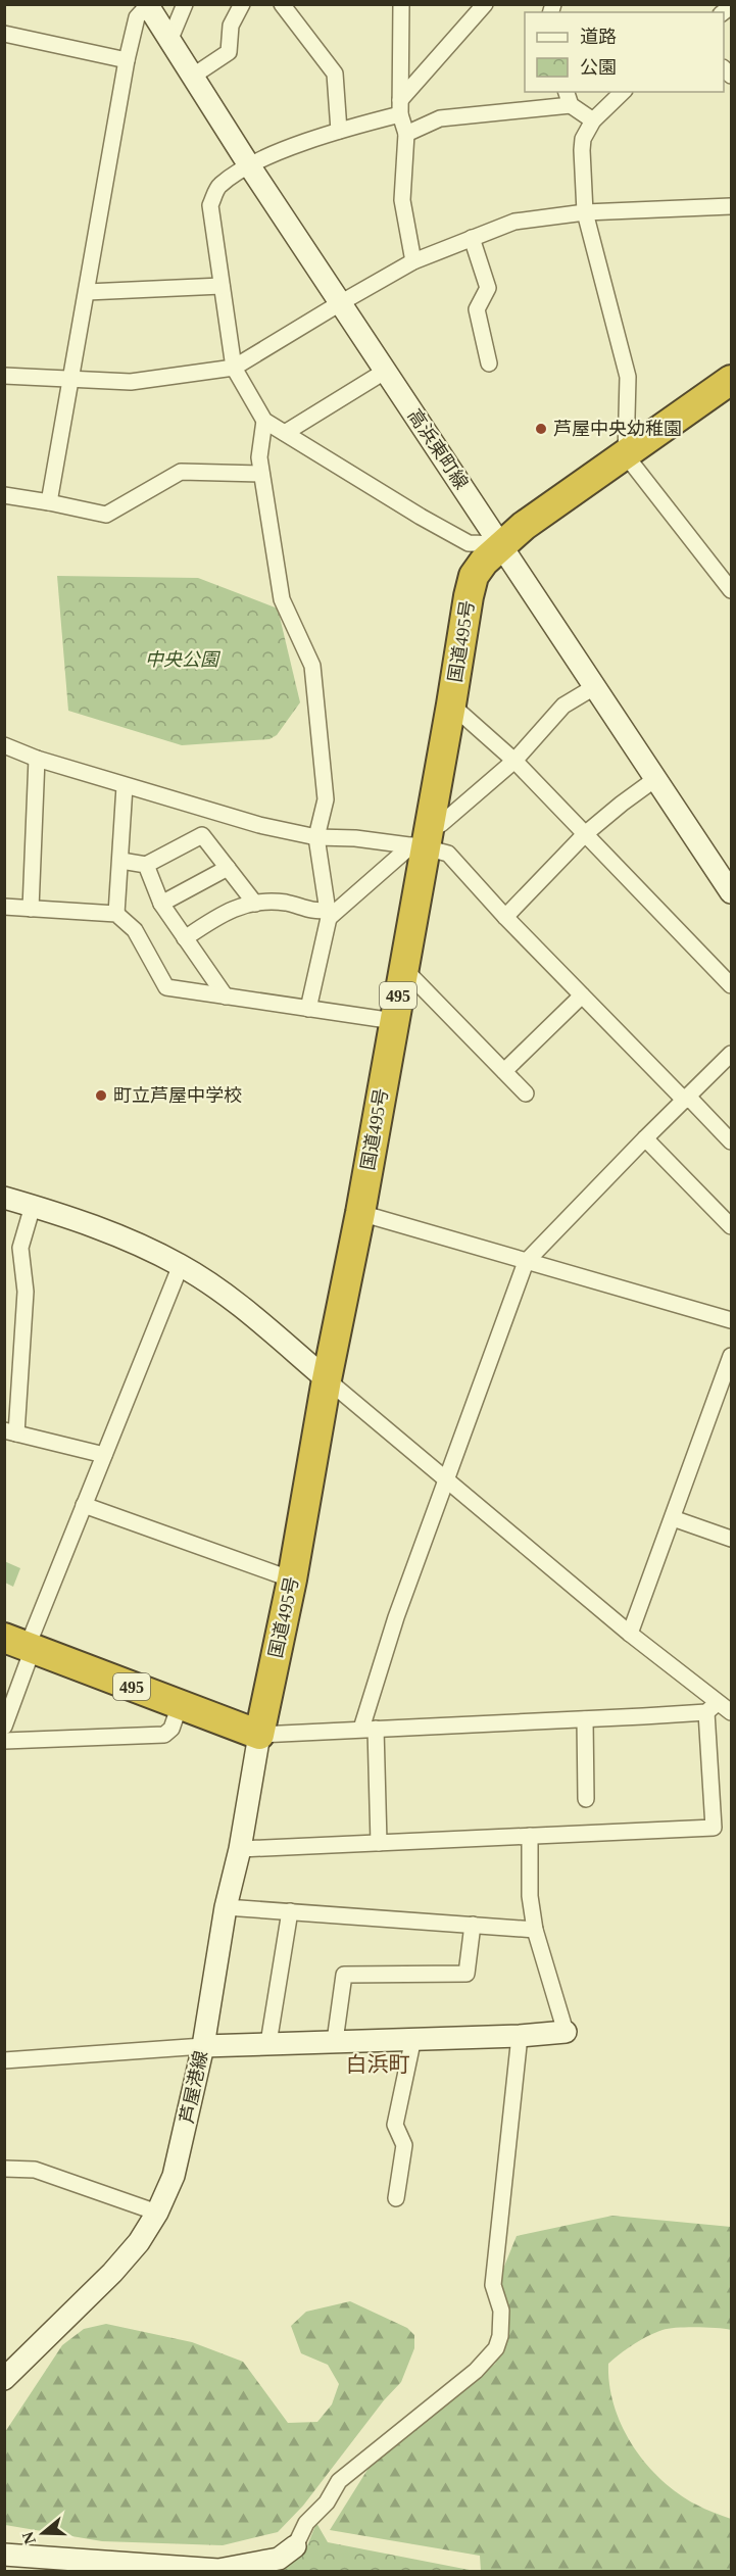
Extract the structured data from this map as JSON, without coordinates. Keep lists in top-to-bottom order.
{
  "streets": {
    "highway": ["国道495号", "495"],
    "main road": ["高浜東町線", "芦屋港線"]
  },
  "crossings": [
    ["高浜東町線", "国道495号"],
    ["国道495号", "495"],
    ["国道495号", "芦屋港線"],
    ["495", "芦屋港線"]
  ],
  "districts": ["白浜町"],
  "parks": ["中央公園"],
  "places": ["芦屋中央幼稚園", "町立芦屋中学校"],
  "legend": ["道路", "公園"],
  "north": "left"
}
